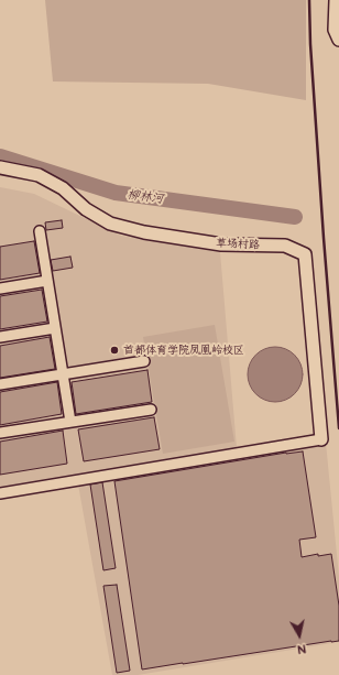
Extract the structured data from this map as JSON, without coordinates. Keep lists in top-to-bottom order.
{
  "streets": {
    "street": ["草场村路"]
  },
  "water": ["柳林河"],
  "places": ["首都体育学院凤凰岭校区"],
  "north": "bottom"
}
